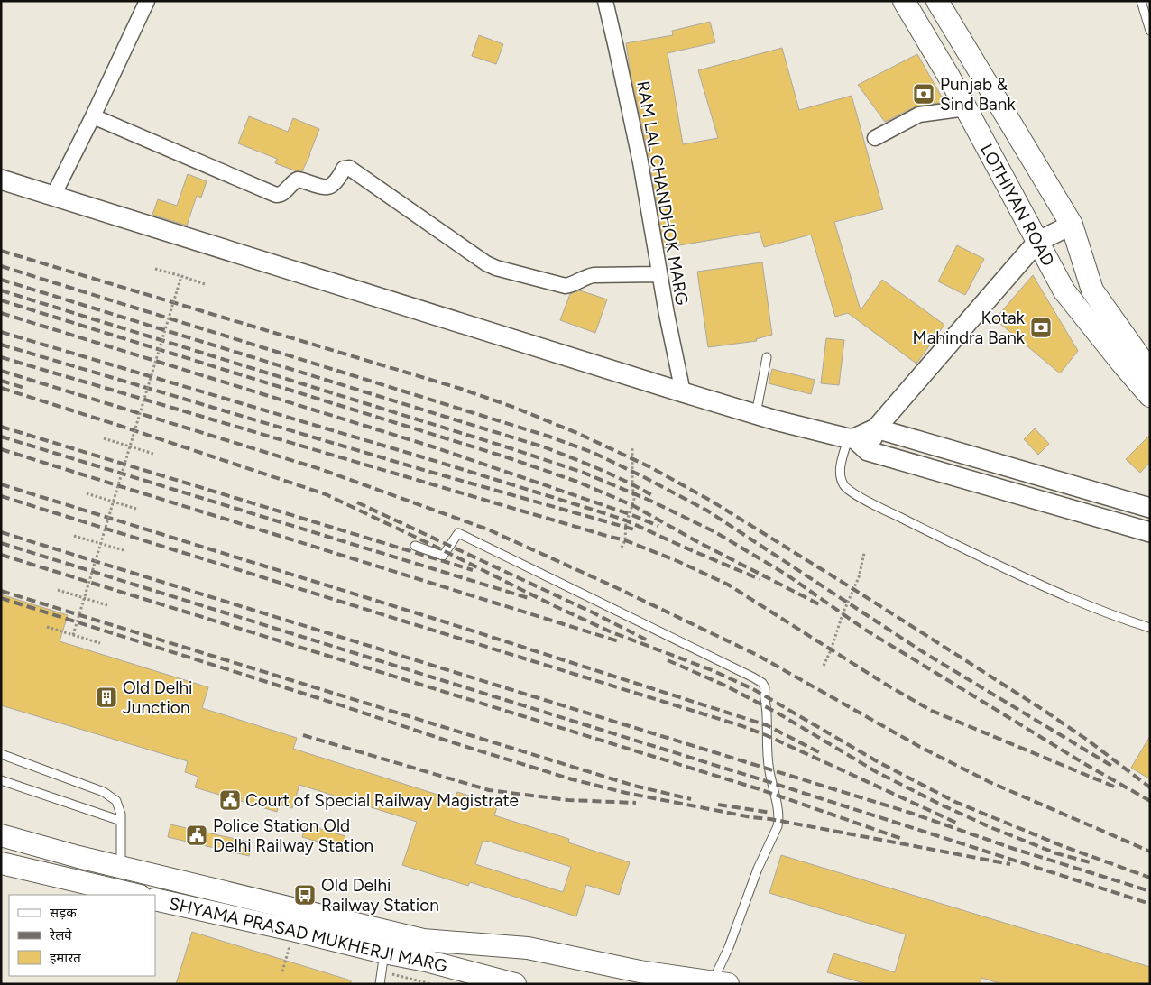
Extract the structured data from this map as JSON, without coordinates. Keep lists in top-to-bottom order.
{
  "streets": {
    "main road": ["LOTHIYAN ROAD", "SHYAMA PRASAD MUKHERJI MARG"],
    "street": ["RAM LAL CHANDHOK MARG"]
  },
  "places": {
    "bank": ["Punjab & Sind Bank", "Kotak Mahindra Bank"],
    "building": ["Old Delhi Junction"],
    "public building": ["Court of Special Railway Magistrate", "Police Station Old Delhi Railway Station"],
    "bus stop": ["Old Delhi Railway Station"]
  },
  "legend": ["सड़क", "रेलवे", "इमारत"]
}
